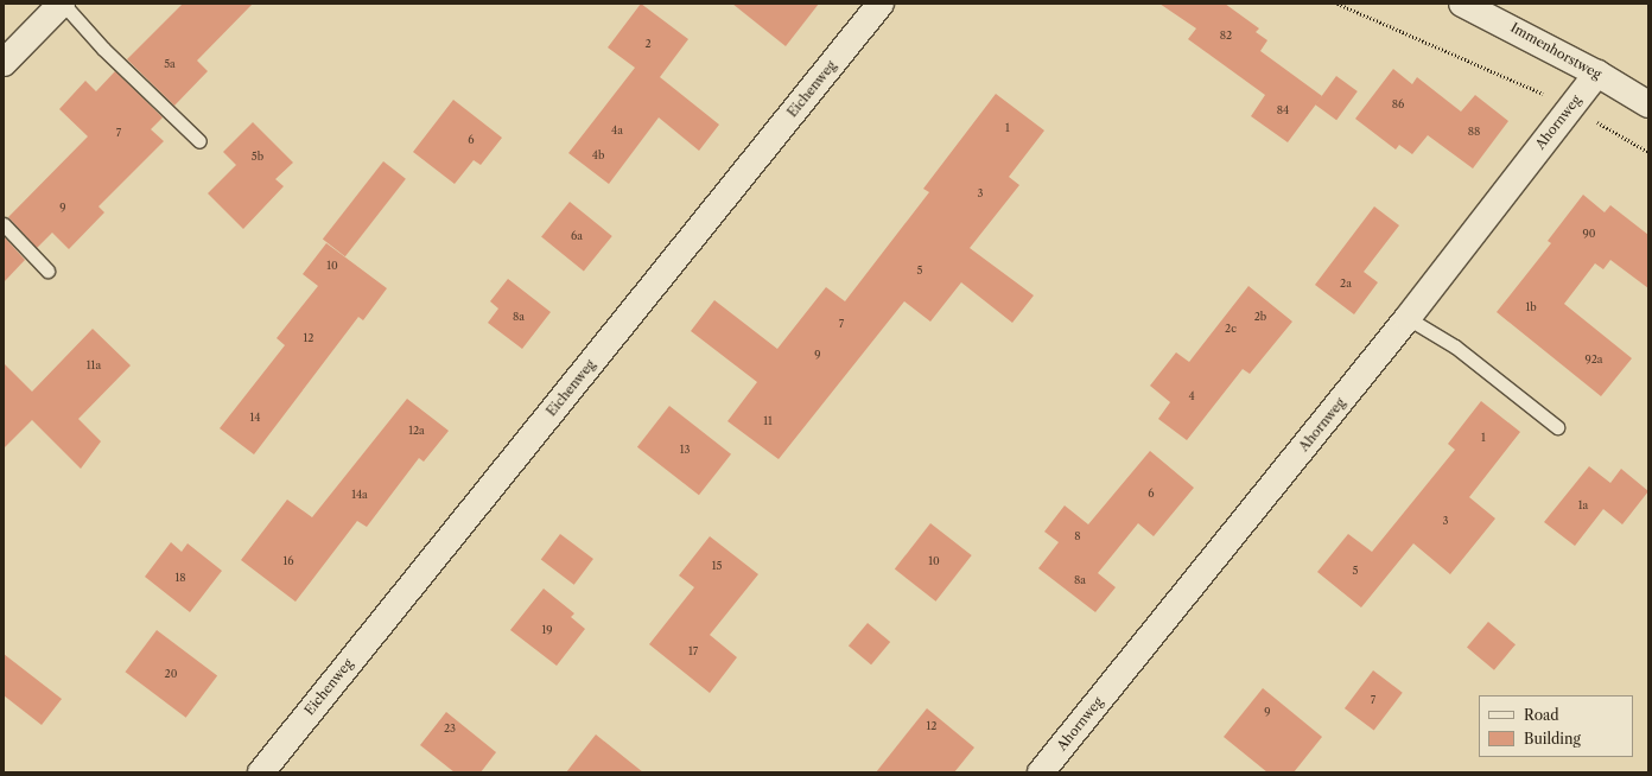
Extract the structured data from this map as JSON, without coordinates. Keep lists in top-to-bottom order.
{
  "streets": {
    "street": ["Immenhorstweg", "Eichenweg", "Ahornweg"]
  },
  "crossings": [
    ["Immenhorstweg", "Ahornweg"]
  ],
  "house_numbers": [
    "82",
    "2",
    "5a",
    "86",
    "84",
    "1",
    "4a",
    "88",
    "7",
    "6",
    "4b",
    "5b",
    "3",
    "9",
    "90",
    "6a",
    "10",
    "5",
    "2a",
    "1b",
    "8a",
    "2b",
    "7",
    "2c",
    "12",
    "9",
    "92a",
    "11a",
    "4",
    "14",
    "11",
    "12a",
    "1",
    "13",
    "6",
    "14a",
    "1a",
    "3",
    "8",
    "16",
    "10",
    "15",
    "5",
    "18",
    "8a",
    "19",
    "17",
    "20",
    "7",
    "9",
    "12",
    "23"
  ],
  "legend": ["Road", "Building"]
}
